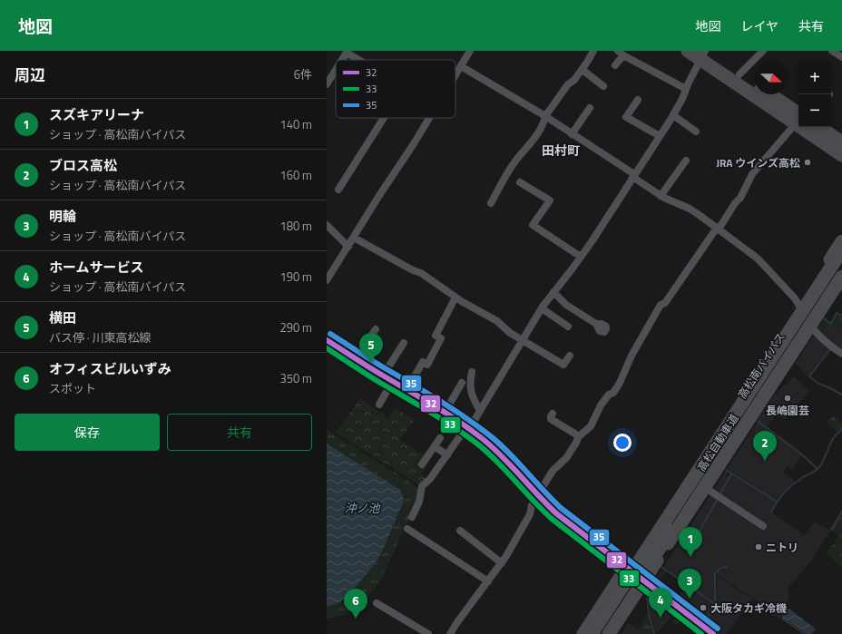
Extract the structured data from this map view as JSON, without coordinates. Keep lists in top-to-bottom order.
{
  "streets": {
    "highway": ["高松南バイパス", "高松自動車道"]
  },
  "districts": ["田村町"],
  "water": ["沖ノ池"],
  "places": [
    "JRA ウインズ高松",
    "長嶋園芸",
    "ニトリ",
    "大阪タカギ冷機"
  ],
  "lines": ["transit line 35", "transit line 32", "transit line 33"],
  "legend": ["32", "33", "35"],
  "north": "right",
  "page": {
    "header": "地図",
    "nav": ["地図", "レイヤ", "共有"],
    "heading": ["周辺", "6件"],
    "map_buttons": ["+", "−"],
    "list": [
      {
        "mark": "1",
        "name": "スズキアリーナ",
        "note": "ショップ · 高松南バイパス",
        "value": "140 m"
      },
      {
        "mark": "2",
        "name": "ブロス高松",
        "note": "ショップ · 高松南バイパス",
        "value": "160 m"
      },
      {
        "mark": "3",
        "name": "明輪",
        "note": "ショップ · 高松南バイパス",
        "value": "180 m"
      },
      {
        "mark": "4",
        "name": "ホームサービス",
        "note": "ショップ · 高松南バイパス",
        "value": "190 m"
      },
      {
        "mark": "5",
        "name": "横田",
        "note": "バス停 · 川東高松線",
        "value": "290 m"
      },
      {
        "mark": "6",
        "name": "オフィスビルいずみ",
        "note": "スポット",
        "value": "350 m"
      }
    ],
    "pins": [
      "5",
      "2",
      "1",
      "3",
      "4",
      "6"
    ],
    "buttons": ["保存", "共有"]
  }
}
